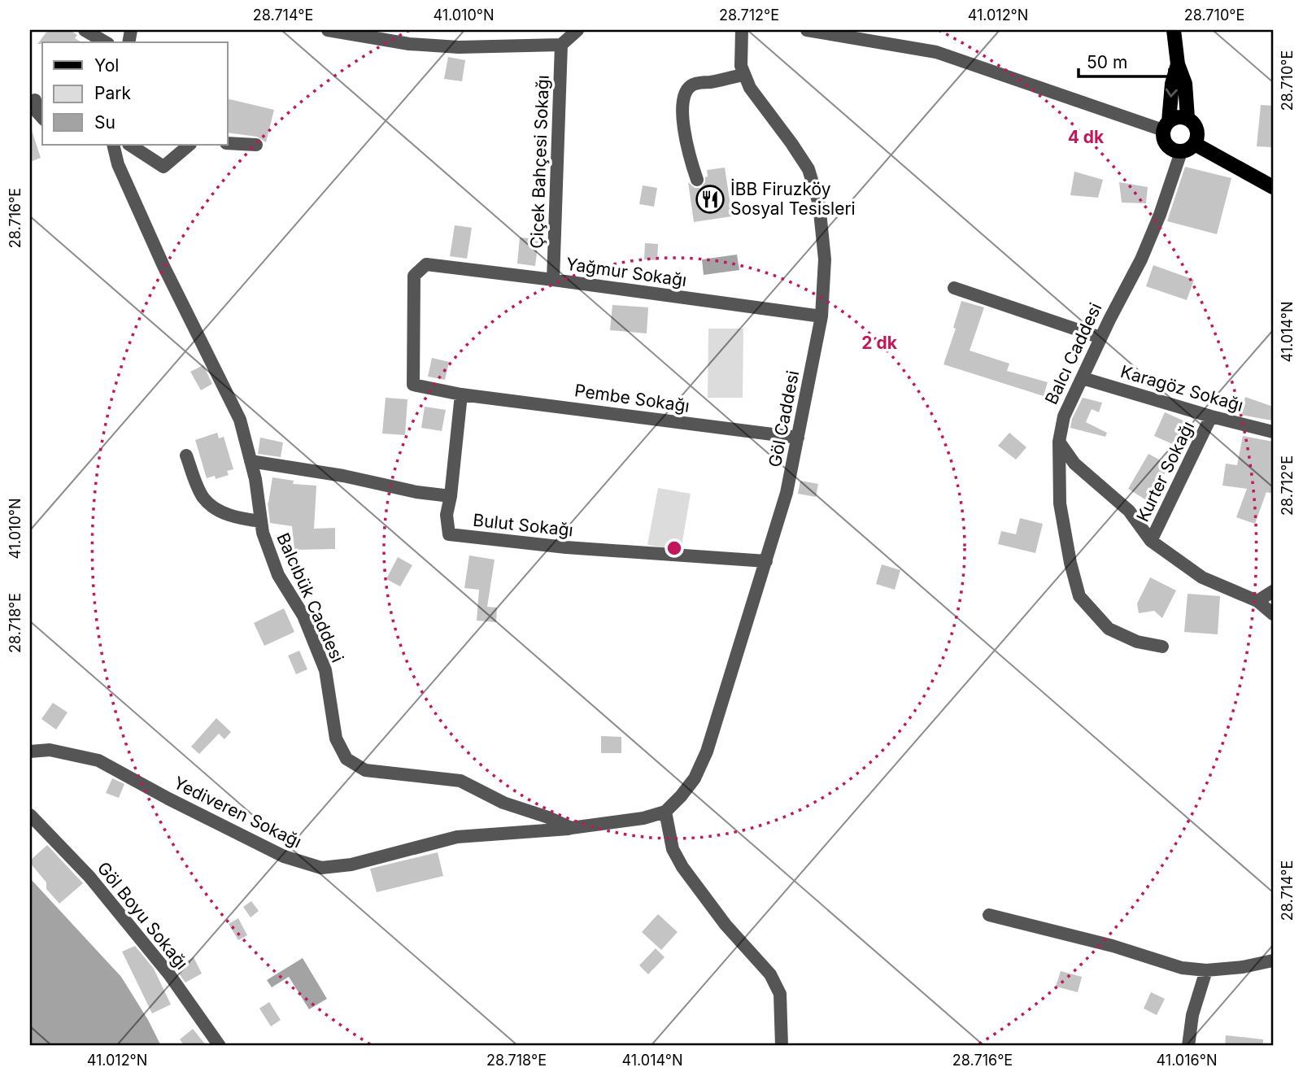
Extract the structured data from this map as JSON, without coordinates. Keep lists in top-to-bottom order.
{
  "streets": {
    "street": [
      "Çiçek Bahçesi Sokağı",
      "Yağmur Sokağı",
      "Balcı Caddesi",
      "Karagöz Sokağı",
      "Pembe Sokağı",
      "Göl Caddesi",
      "Kurter Sokağı",
      "Bulut Sokağı",
      "Balcıbük Caddesi",
      "Yediveren Sokağı",
      "Göl Boyu Sokağı"
    ]
  },
  "crossings": [
    ["Çiçek Bahçesi Sokağı", "Yağmur Sokağı"],
    ["Yağmur Sokağı", "Pembe Sokağı"],
    ["Yağmur Sokağı", "Göl Caddesi"],
    ["Balcı Caddesi", "Karagöz Sokağı"],
    ["Karagöz Sokağı", "Kurter Sokağı"],
    ["Pembe Sokağı", "Göl Caddesi"],
    ["Göl Caddesi", "Bulut Sokağı"],
    ["Balcıbük Caddesi", "Yediveren Sokağı"]
  ],
  "places": {
    "restaurant": ["İBB Firuzköy Sosyal Tesisleri"]
  },
  "legend": ["Yol", "Park", "Su"],
  "scale_bar": "50 m",
  "coordinates": [
    "28.714°E",
    "41.010°N",
    "28.712°E",
    "41.012°N",
    "28.710°E",
    "28.716°E",
    "41.014°N",
    "28.718°E",
    "41.016°N"
  ],
  "rings": ["4 dk", "2 dk"]
}
